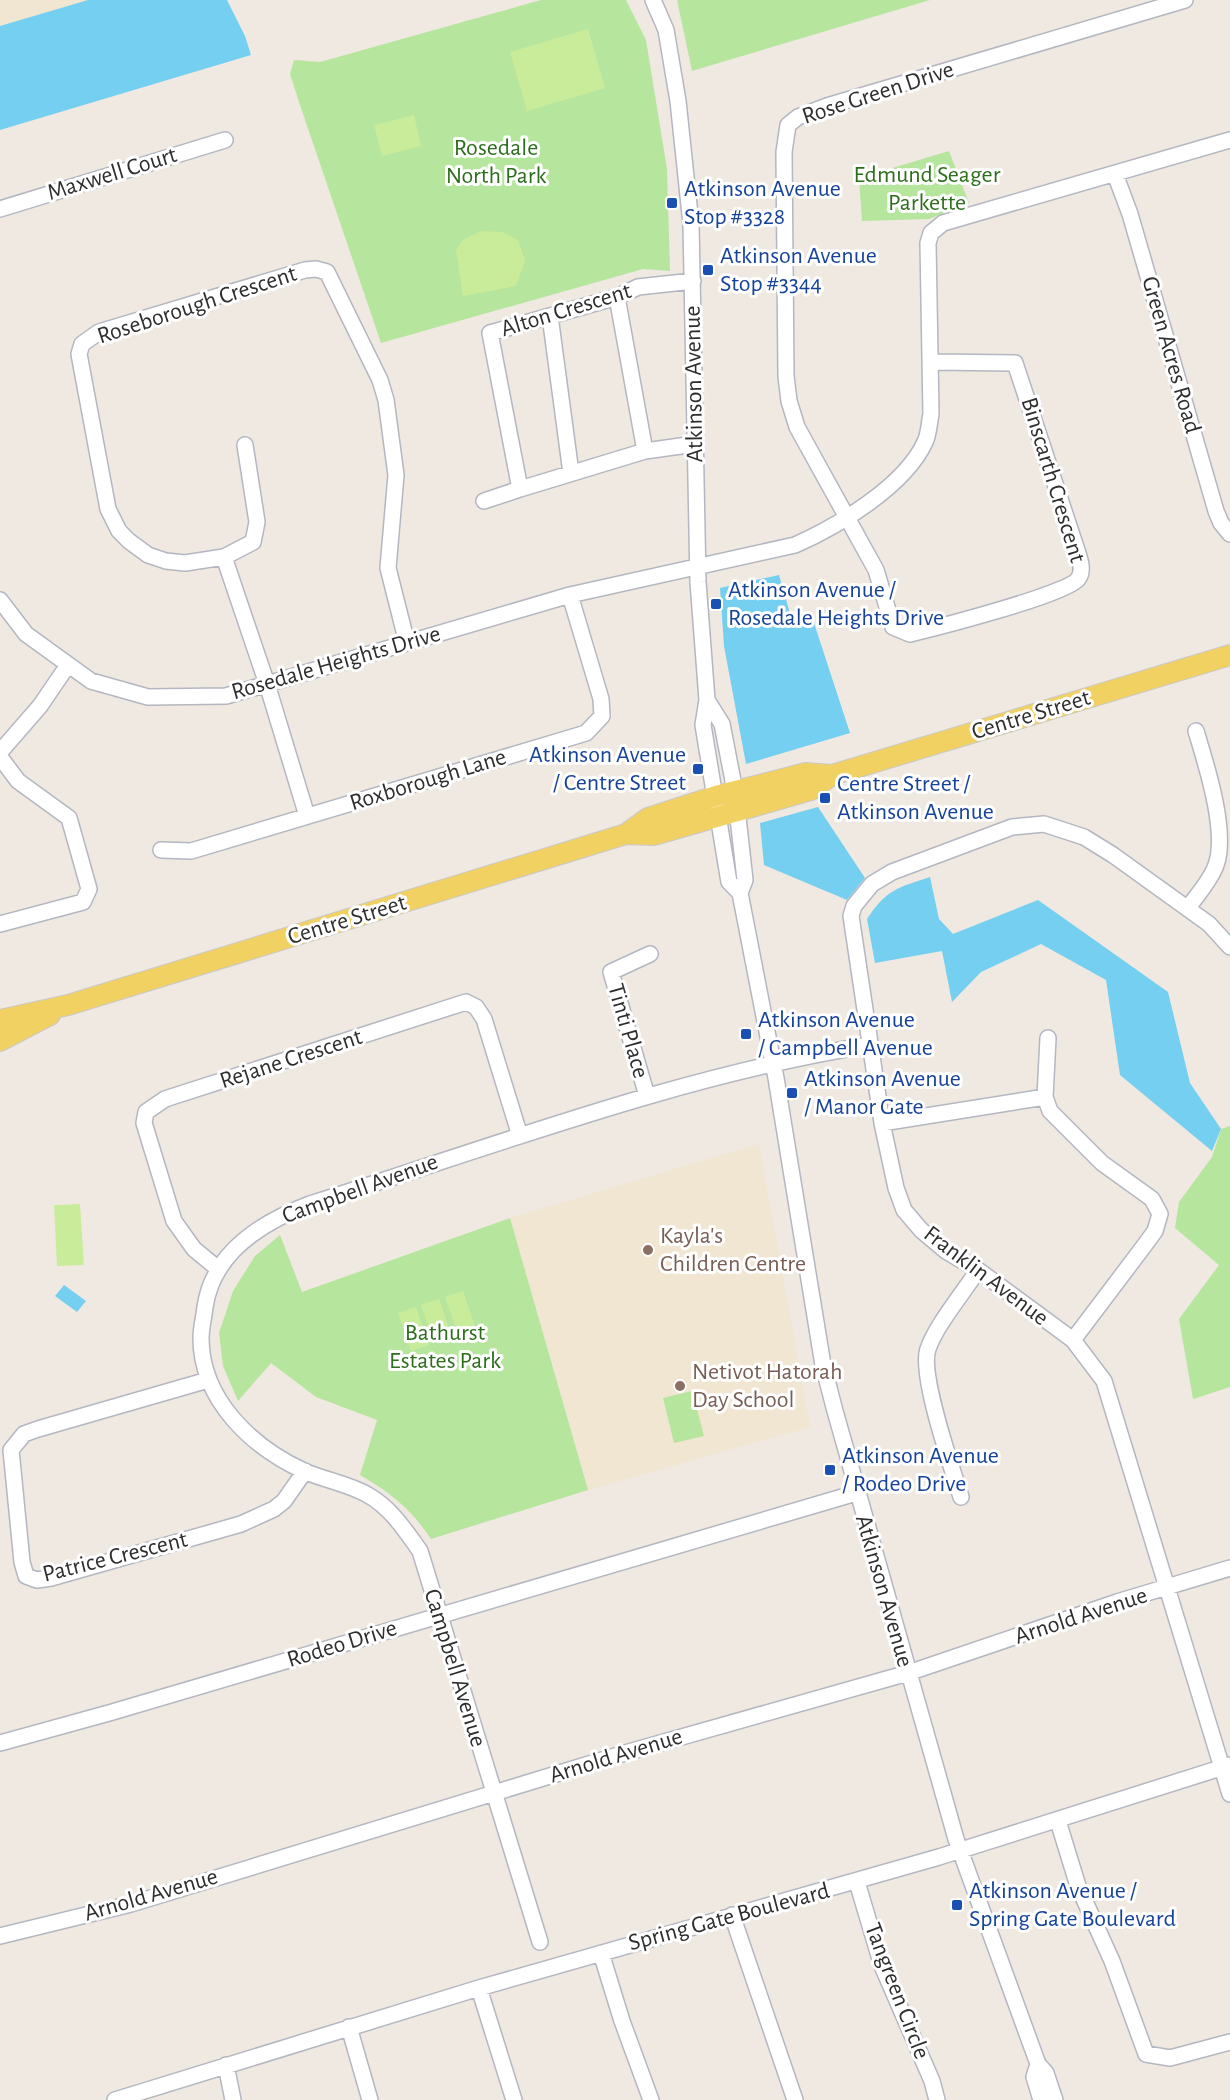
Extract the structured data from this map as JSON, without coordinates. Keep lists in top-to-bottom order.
{
  "streets": {
    "main road": ["Centre Street"],
    "street": [
      "Rose Green Drive",
      "Maxwell Court",
      "Roseborough Crescent",
      "Alton Crescent",
      "Green Acres Road",
      "Atkinson Avenue",
      "Binscarth Crescent",
      "Rosedale Heights Drive",
      "Roxborough Lane",
      "Tinti Place",
      "Rejane Crescent",
      "Campbell Avenue",
      "Franklin Avenue",
      "Patrice Crescent",
      "Arnold Avenue",
      "Rodeo Drive",
      "Spring Gate Boulevard",
      "Tangreen Circle"
    ]
  },
  "crossings": [
    ["Rose Green Drive", "Binscarth Crescent"],
    ["Rose Green Drive", "Rosedale Heights Drive"],
    ["Roseborough Crescent", "Rosedale Heights Drive"],
    ["Alton Crescent", "Atkinson Avenue"],
    ["Green Acres Road", "Rosedale Heights Drive"],
    ["Atkinson Avenue", "Rosedale Heights Drive"],
    ["Atkinson Avenue", "Centre Street"],
    ["Atkinson Avenue", "Campbell Avenue"],
    ["Atkinson Avenue", "Arnold Avenue"],
    ["Atkinson Avenue", "Rodeo Drive"],
    ["Atkinson Avenue", "Spring Gate Boulevard"],
    ["Binscarth Crescent", "Rosedale Heights Drive"],
    ["Rosedale Heights Drive", "Roxborough Lane"],
    ["Tinti Place", "Campbell Avenue"],
    ["Rejane Crescent", "Campbell Avenue"],
    ["Campbell Avenue", "Franklin Avenue"],
    ["Campbell Avenue", "Patrice Crescent"],
    ["Campbell Avenue", "Arnold Avenue"],
    ["Campbell Avenue", "Rodeo Drive"],
    ["Franklin Avenue", "Arnold Avenue"],
    ["Franklin Avenue", "Spring Gate Boulevard"],
    ["Spring Gate Boulevard", "Tangreen Circle"]
  ],
  "parks": ["Rosedale North Park", "Edmund Seager Parkette", "Bathurst Estates Park"],
  "places": {
    "transit": [
      "Atkinson Avenue Stop #3328",
      "Atkinson Avenue Stop #3344",
      "Atkinson Avenue / Rosedale Heights Drive",
      "Atkinson Avenue / Centre Street",
      "Centre Street / Atkinson Avenue",
      "Atkinson Avenue / Campbell Avenue",
      "Atkinson Avenue / Manor Gate",
      "Atkinson Avenue / Rodeo Drive",
      "Atkinson Avenue / Spring Gate Boulevard"
    ],
    "other": ["Kayla's Children Centre", "Netivot Hatorah Day School"]
  }
}
